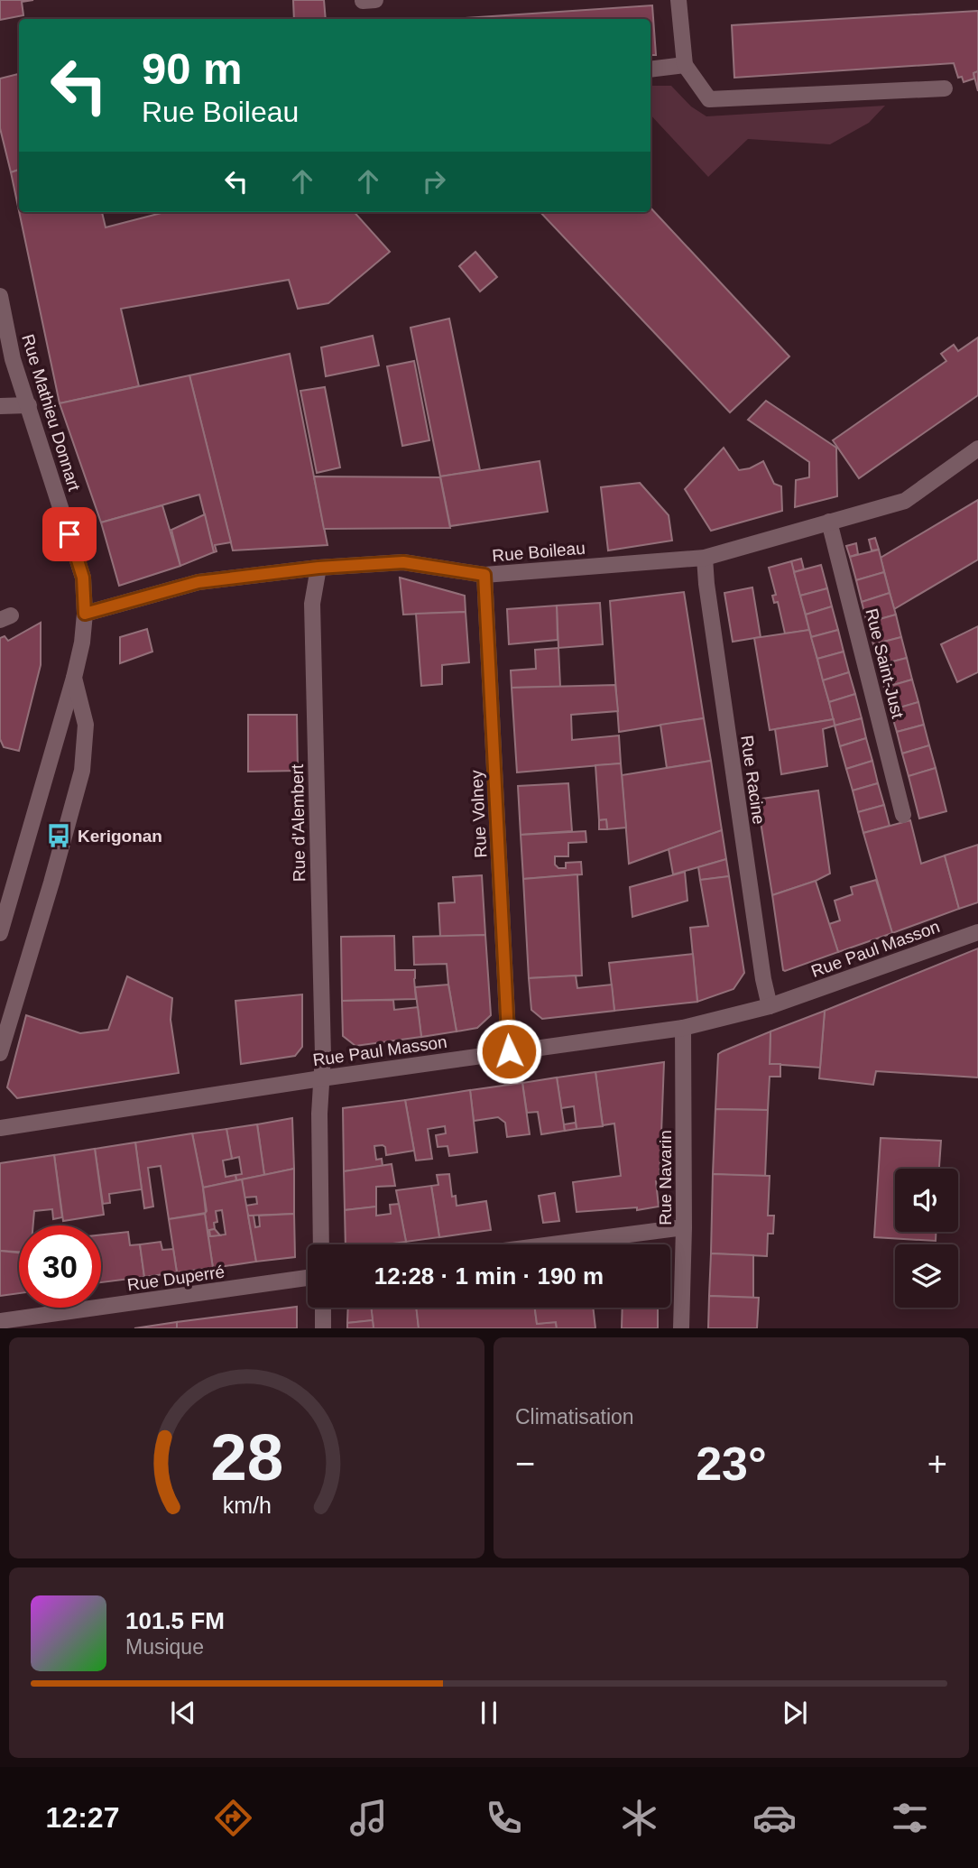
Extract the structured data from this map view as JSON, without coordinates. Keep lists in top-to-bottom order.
{
  "streets": {
    "street": [
      "Rue Mathieu Donnart",
      "Rue Boileau",
      "Rue Saint-Just",
      "Rue Racine",
      "Rue Volney",
      "Rue d'Alembert",
      "Rue Paul Masson",
      "Rue Navarin",
      "Rue Duperré"
    ]
  },
  "crossings": [
    ["Rue Mathieu Donnart", "Rue Boileau"],
    ["Rue Boileau", "Rue Saint-Just"],
    ["Rue Boileau", "Rue Racine"],
    ["Rue Boileau", "Rue Volney"],
    ["Rue Boileau", "Rue d'Alembert"],
    ["Rue Racine", "Rue Paul Masson"],
    ["Rue Volney", "Rue Paul Masson"],
    ["Rue d'Alembert", "Rue Paul Masson"],
    ["Rue Paul Masson", "Rue Navarin"]
  ],
  "places": {
    "bus stop": ["Kerigonan"]
  },
  "page": {
    "turn": ["90 m", "Rue Boileau"],
    "limit": "30",
    "trip": "12:28 · 1 min · 190 m",
    "tile": "Climatisation",
    "heat": ["−", "23°", "+"],
    "song": ["101.5 FM", "Musique"],
    "tabs": "12:27",
    "gauge": ["28", "km/h"]
  }
}
